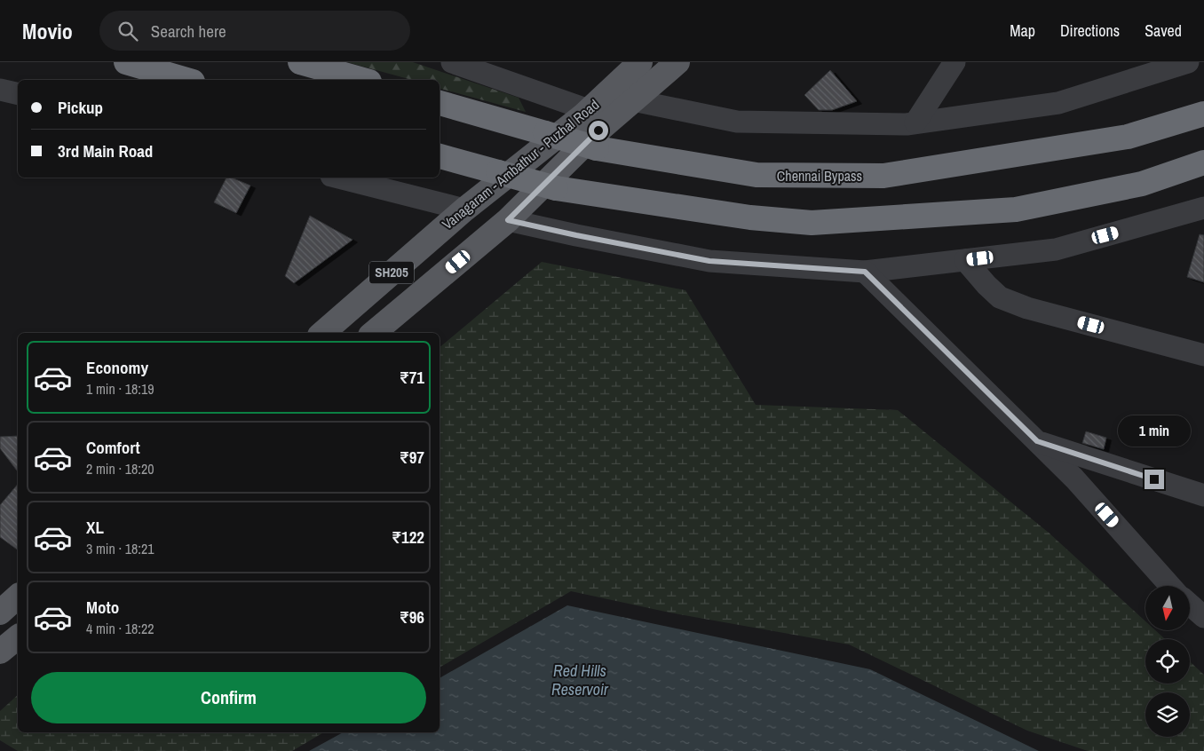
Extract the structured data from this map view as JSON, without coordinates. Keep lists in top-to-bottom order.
{
  "streets": {
    "highway": ["Chennai Bypass"],
    "main road": ["Vanagaram - Ambathur - Puzhal Road", "SH205"]
  },
  "water": ["Red Hills Reservoir"],
  "north": "bottom",
  "page": {
    "header": "Movio",
    "search": "Search here",
    "nav": ["Map", "Directions", "Saved"],
    "banner": ["Pickup", "3rd Main Road"],
    "list": [
      {
        "name": "Economy",
        "note": "1 min · 18:19",
        "value": "₹71"
      },
      {
        "name": "Comfort",
        "note": "2 min · 18:20",
        "value": "₹97"
      },
      {
        "name": "XL",
        "note": "3 min · 18:21",
        "value": "₹122"
      },
      {
        "name": "Moto",
        "note": "4 min · 18:22",
        "value": "₹96"
      }
    ],
    "bubble": "1 min",
    "buttons": "Confirm"
  }
}
